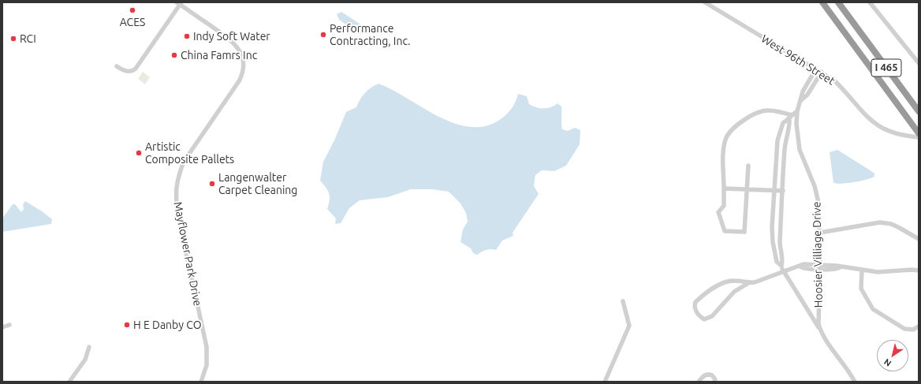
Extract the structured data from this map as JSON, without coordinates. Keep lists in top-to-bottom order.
{
  "streets": {
    "highway": ["I 465"],
    "street": ["West 96th Street", "Mayflower Park Drive", "Hoosier Villiage Drive"]
  },
  "crossings": [
    ["West 96th Street", "Hoosier Villiage Drive"]
  ],
  "places": [
    "ACES",
    "Performance Contracting, Inc.",
    "Indy Soft Water",
    "RCI",
    "China Famrs Inc",
    "Artistic Composite Pallets",
    "Langenwalter Carpet Cleaning",
    "H E Danby CO"
  ],
  "north": "bottom left"
}
